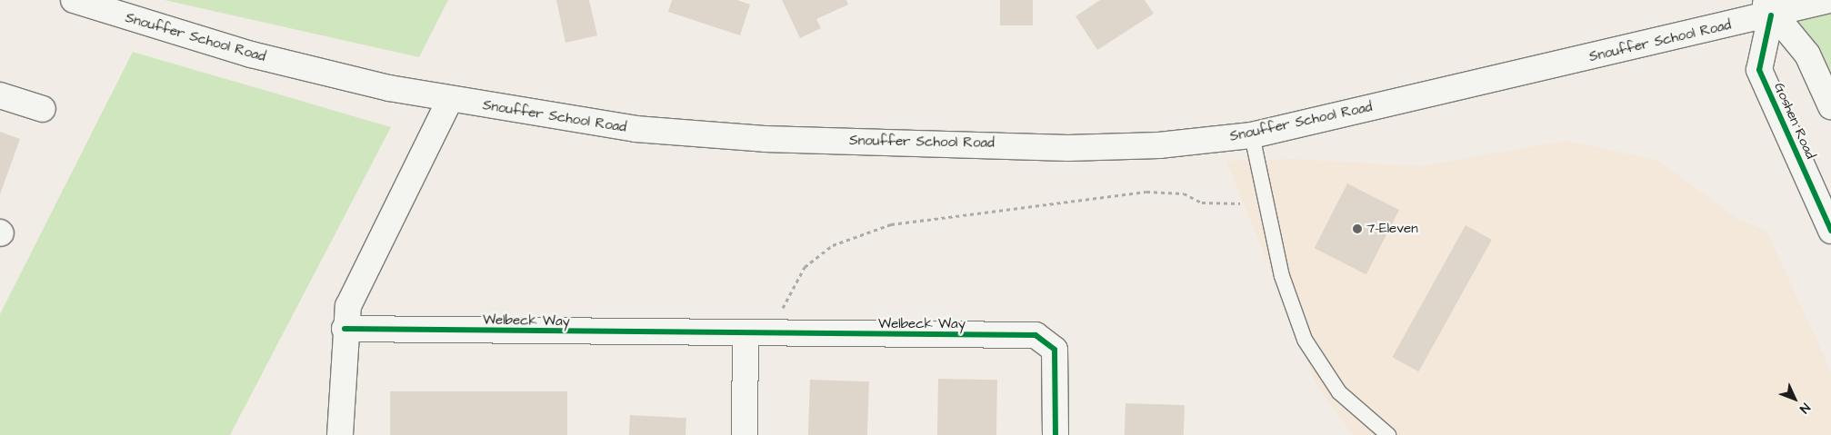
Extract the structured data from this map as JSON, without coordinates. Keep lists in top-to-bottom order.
{
  "streets": {
    "main road": ["Snouffer School Road", "Goshen Road", "Welbeck Way"]
  },
  "crossings": [
    ["Snouffer School Road", "Goshen Road"]
  ],
  "places": ["7-Eleven"],
  "north": "bottom right"
}
